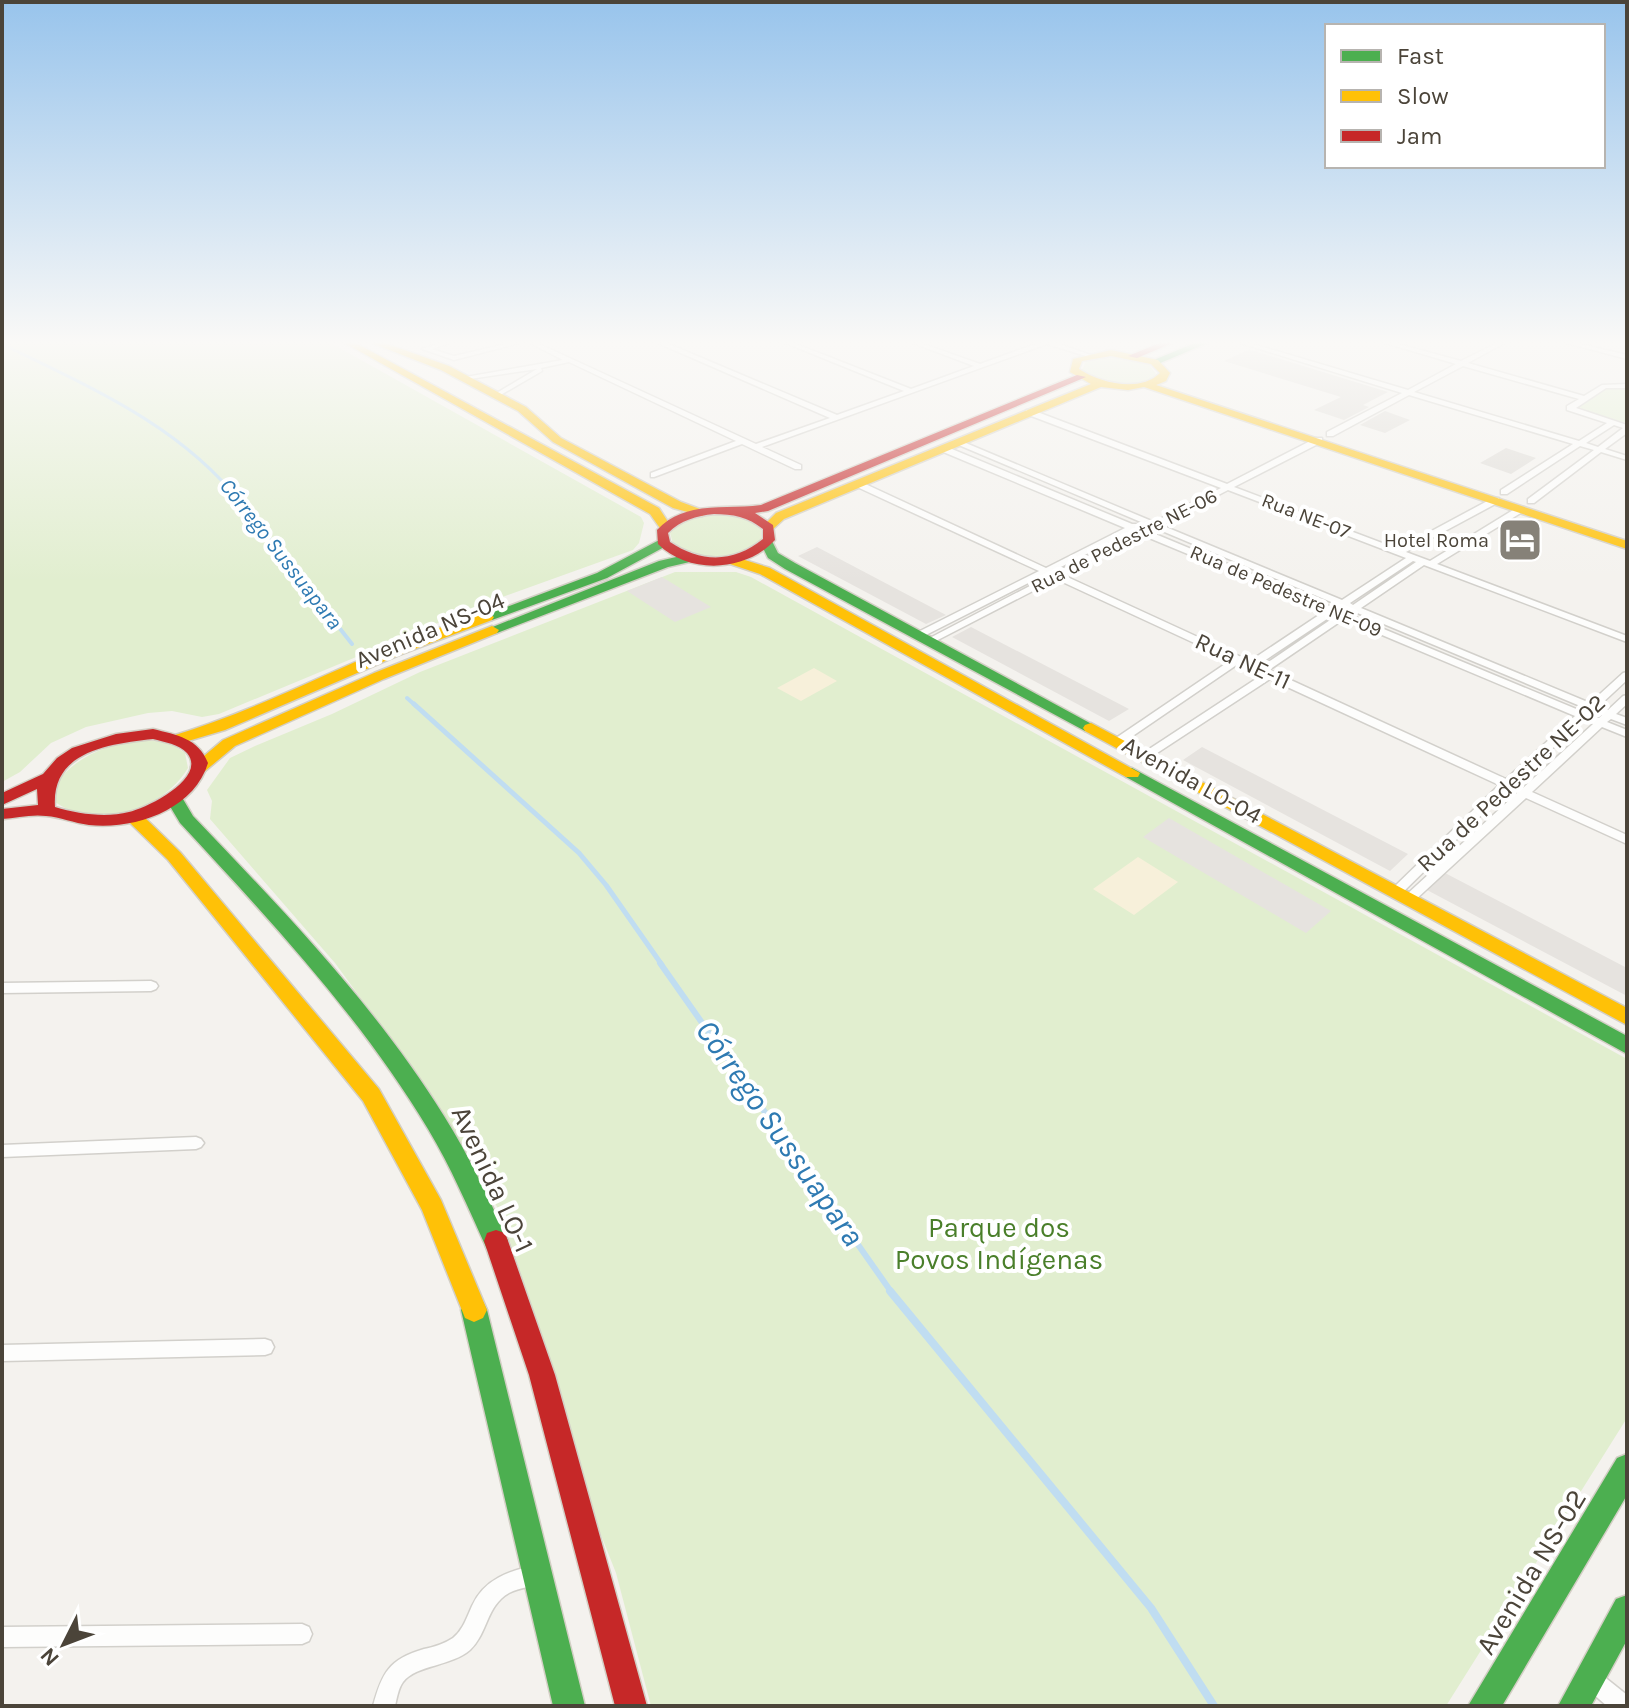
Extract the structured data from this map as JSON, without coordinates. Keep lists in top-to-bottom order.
{
  "streets": {
    "street": [
      "Rua NE-07",
      "Rua de Pedestre NE-06",
      "Rua de Pedestre NE-09",
      "Avenida NS-04",
      "Rua NE-11",
      "Avenida LO-04",
      "Rua de Pedestre NE-02",
      "Avenida LO-1",
      "Avenida NS-02"
    ]
  },
  "crossings": [
    ["Rua NE-07", "Rua de Pedestre NE-06"],
    ["Rua de Pedestre NE-06", "Rua de Pedestre NE-09"],
    ["Rua de Pedestre NE-06", "Rua NE-11"],
    ["Rua de Pedestre NE-06", "Avenida LO-04"],
    ["Rua de Pedestre NE-09", "Avenida NS-04"],
    ["Rua de Pedestre NE-09", "Rua de Pedestre NE-02"],
    ["Avenida NS-04", "Rua NE-11"],
    ["Avenida NS-04", "Avenida LO-04"],
    ["Avenida NS-04", "Avenida LO-1"],
    ["Rua NE-11", "Rua de Pedestre NE-02"],
    ["Avenida LO-04", "Rua de Pedestre NE-02"]
  ],
  "water": ["Córrego Sussuapara"],
  "parks": ["Parque dos Povos Indígenas"],
  "places": {
    "hotel": ["Hotel Roma"]
  },
  "legend": ["Fast", "Slow", "Jam"],
  "north": "bottom left"
}
